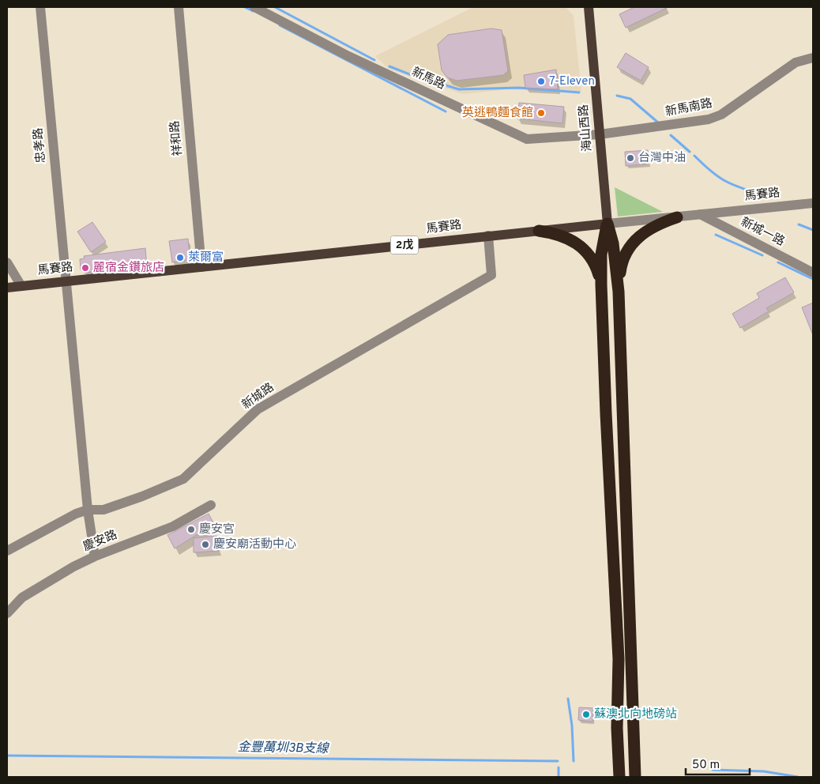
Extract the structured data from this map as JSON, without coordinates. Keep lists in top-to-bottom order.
{
  "streets": {
    "main road": ["海山西路", "馬賽路", "2戊"],
    "street": [
      "新馬路",
      "新馬南路",
      "祥和路",
      "忠孝路",
      "新城一路",
      "新城路",
      "慶安路"
    ]
  },
  "crossings": [
    ["新馬路", "新馬南路"],
    ["新馬路", "海山西路"],
    ["新馬南路", "海山西路"],
    ["海山西路", "馬賽路"],
    ["祥和路", "馬賽路"],
    ["忠孝路", "馬賽路"],
    ["忠孝路", "新城路"],
    ["忠孝路", "慶安路"],
    ["馬賽路", "新城一路"],
    ["馬賽路", "新城路"]
  ],
  "water": ["金豐萬圳3B支線"],
  "places": [
    "7-Eleven",
    "英逃鴨麵食館",
    "台灣中油",
    "萊爾富",
    "麗宿金鑽旅店",
    "慶安宮",
    "慶安廟活動中心",
    "蘇澳北向地磅站"
  ],
  "scale_bar": "50 m"
}
